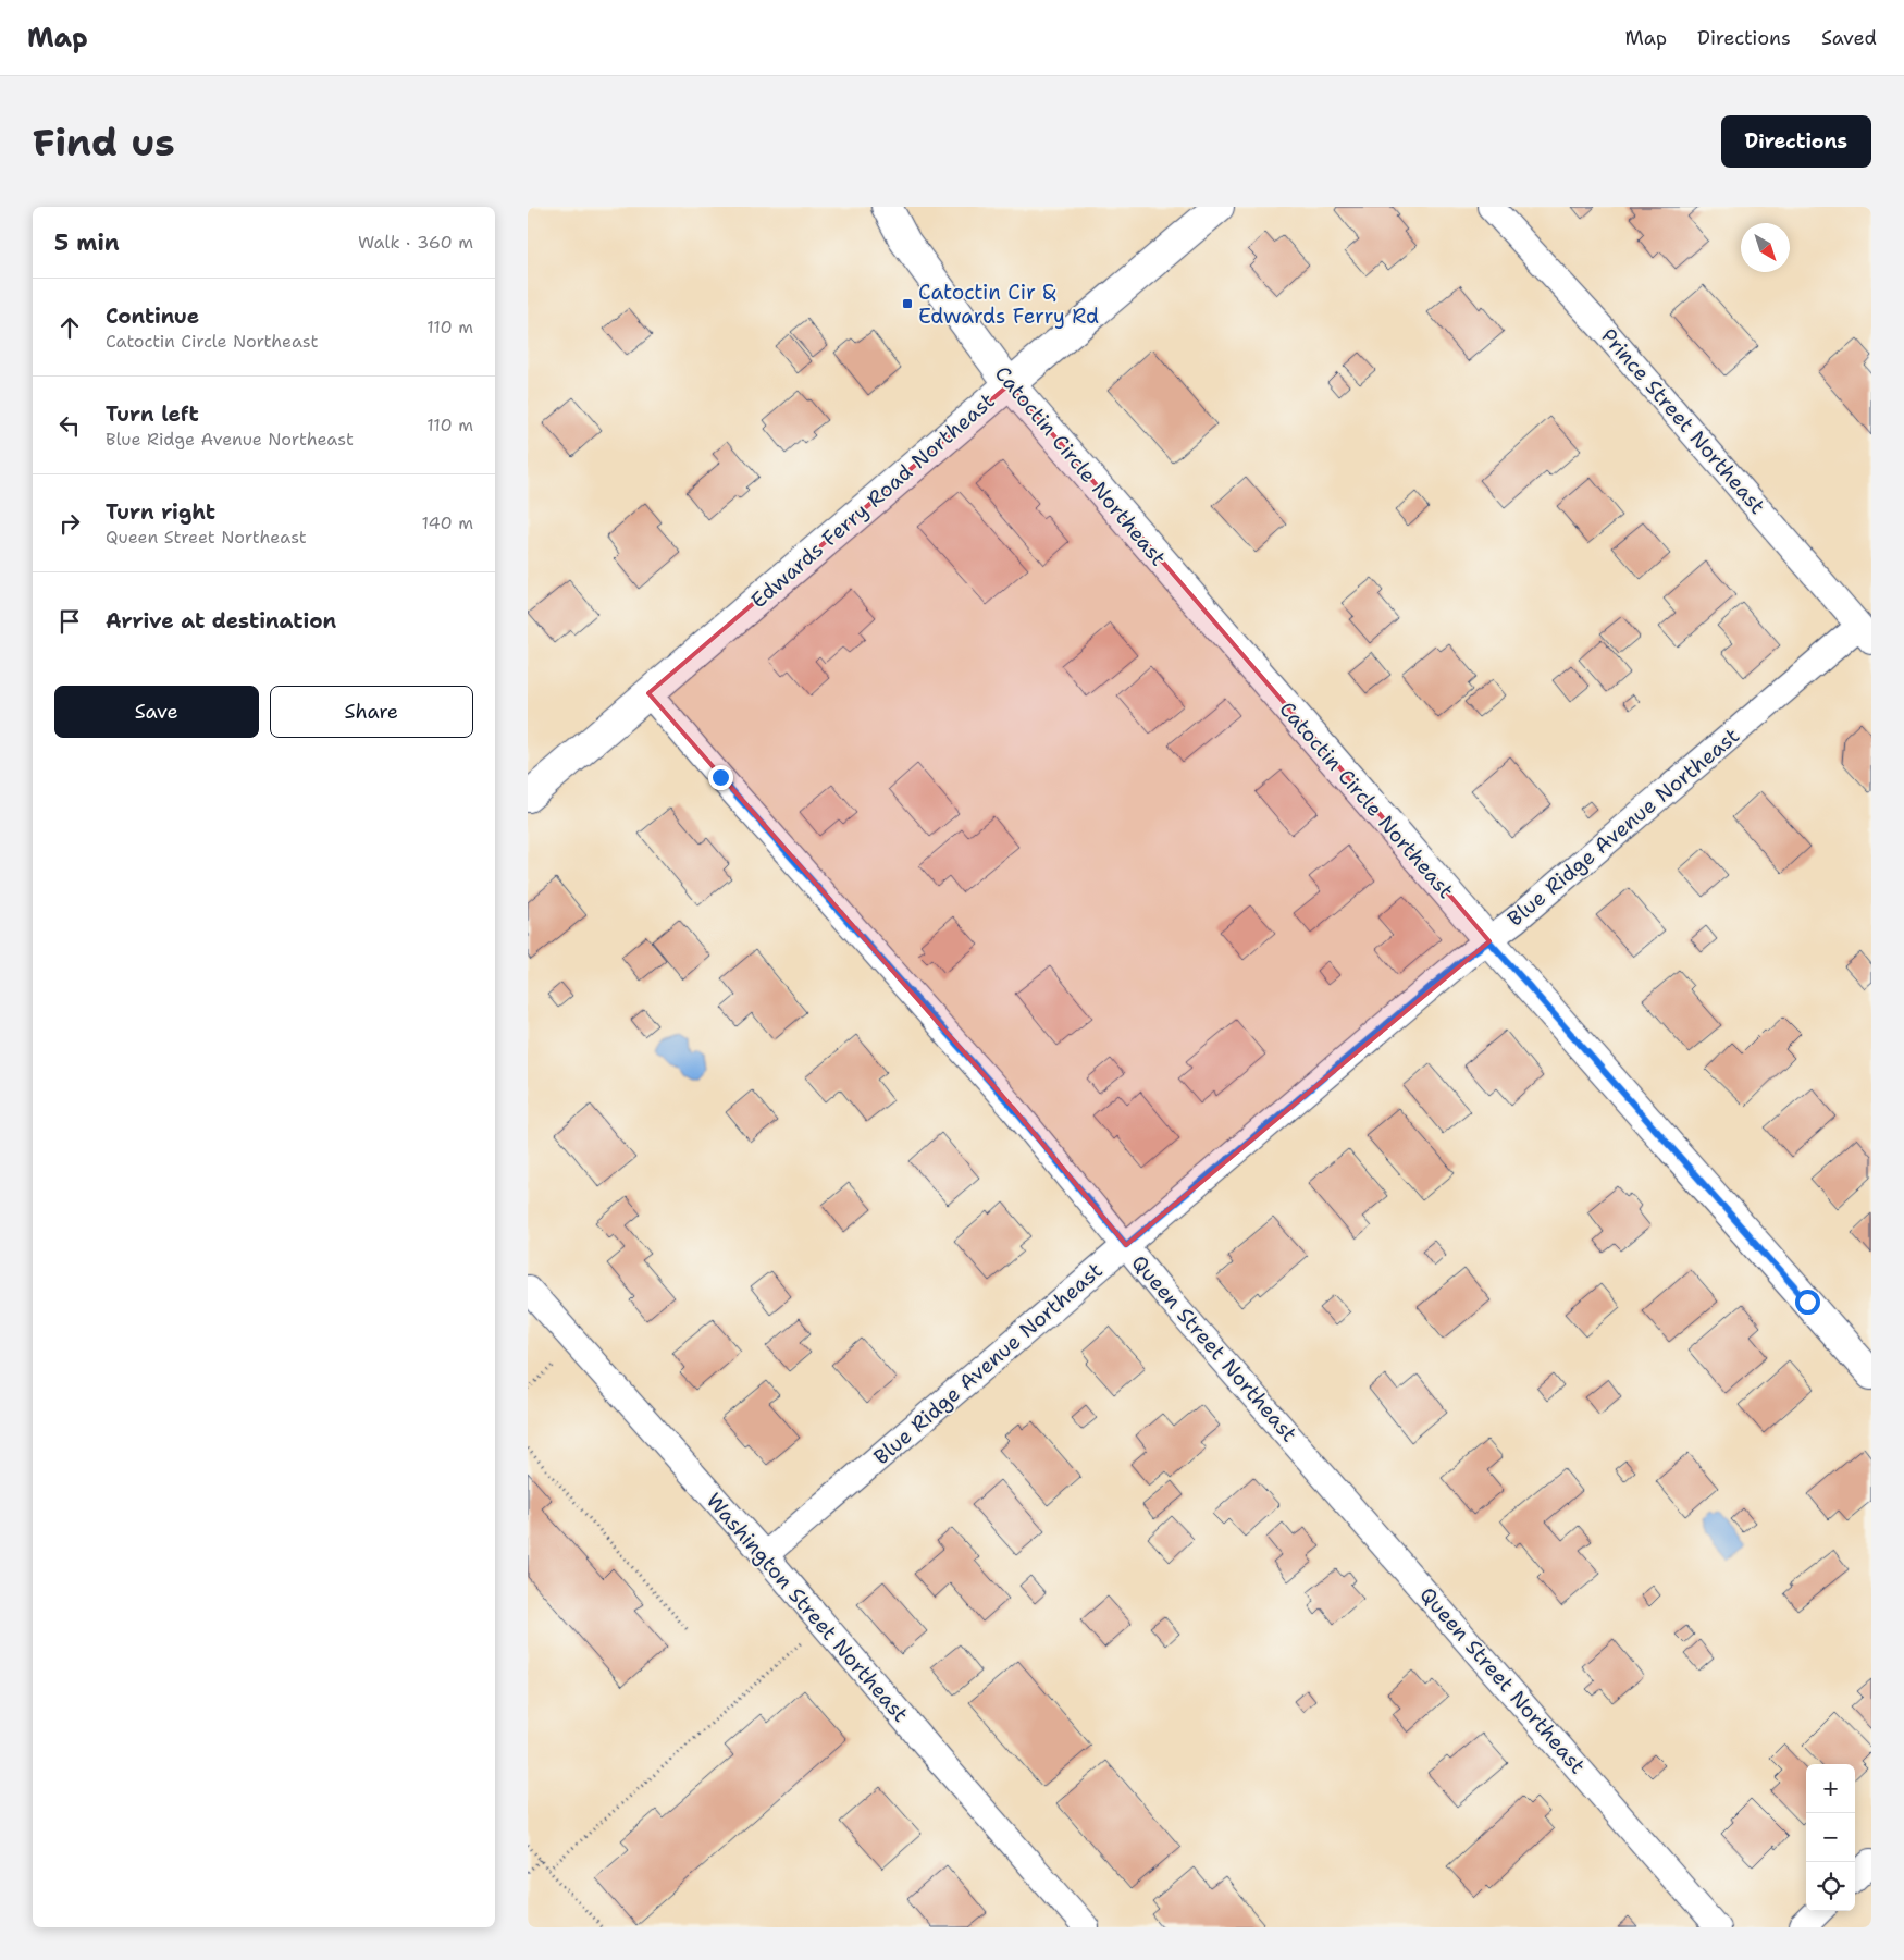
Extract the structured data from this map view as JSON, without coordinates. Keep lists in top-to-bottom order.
{
  "streets": {
    "street": [
      "Prince Street Northeast",
      "Catoctin Circle Northeast",
      "Edwards Ferry Road Northeast",
      "Blue Ridge Avenue Northeast",
      "Queen Street Northeast",
      "Washington Street Northeast"
    ]
  },
  "crossings": [
    ["Prince Street Northeast", "Blue Ridge Avenue Northeast"],
    ["Catoctin Circle Northeast", "Edwards Ferry Road Northeast"],
    ["Catoctin Circle Northeast", "Blue Ridge Avenue Northeast"],
    ["Edwards Ferry Road Northeast", "Queen Street Northeast"],
    ["Blue Ridge Avenue Northeast", "Queen Street Northeast"],
    ["Blue Ridge Avenue Northeast", "Washington Street Northeast"]
  ],
  "places": {
    "transit": ["Catoctin Cir & Edwards Ferry Rd"]
  },
  "north": "bottom right",
  "page": {
    "header": "Map",
    "nav": ["Map", "Directions", "Saved"],
    "buttons": [
      "Directions",
      ["Save", "Share"]
    ],
    "title": "Find us",
    "heading": ["5 min", "Walk · 360 m"],
    "list": [
      ["Continue", "Catoctin Circle Northeast", "110 m"],
      ["Turn left", "Blue Ridge Avenue Northeast", "110 m"],
      ["Turn right", "Queen Street Northeast", "140 m"],
      "Arrive at destination"
    ],
    "map_buttons": ["+", "−"]
  }
}
